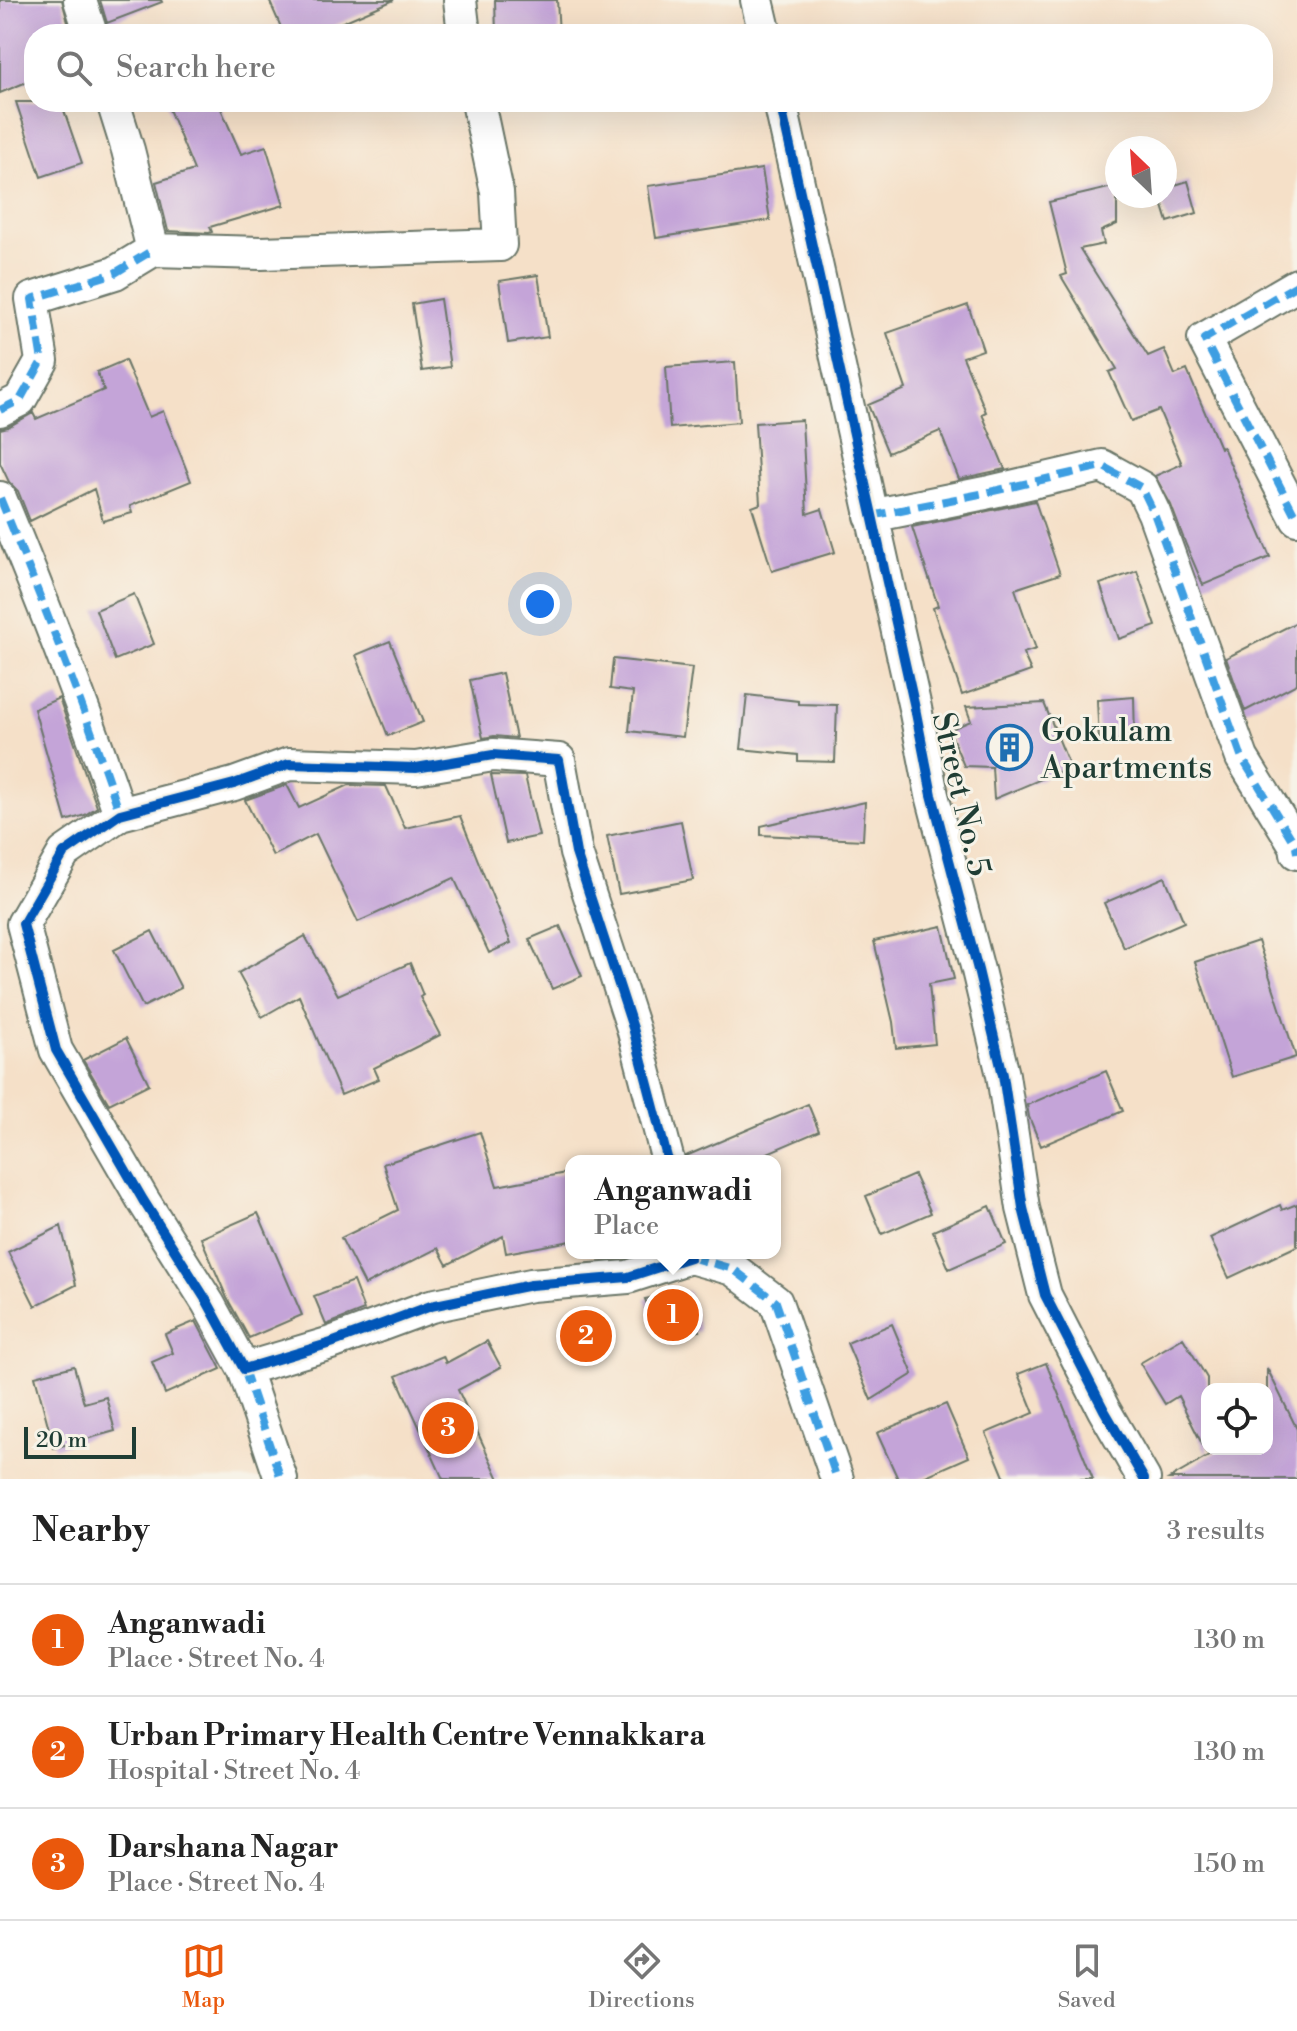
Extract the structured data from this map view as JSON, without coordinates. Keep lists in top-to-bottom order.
{
  "streets": {
    "street": ["Street No. 5"]
  },
  "places": {
    "building": ["Gokulam Apartments"]
  },
  "scale_bar": "20 m",
  "north": "top left",
  "page": {
    "search": "Search here",
    "popup": ["Anganwadi", "Place"],
    "pins": ["1", "2", "3"],
    "scale": "20 m",
    "heading": ["Nearby", "3 results"],
    "list": [
      {
        "mark": "1",
        "name": "Anganwadi",
        "note": "Place · Street No. 4",
        "value": "130 m"
      },
      {
        "mark": "2",
        "name": "Urban Primary Health Centre Vennakkara",
        "note": "Hospital · Street No. 4",
        "value": "130 m"
      },
      {
        "mark": "3",
        "name": "Darshana Nagar",
        "note": "Place · Street No. 4",
        "value": "150 m"
      }
    ],
    "nav": ["Map", "Directions", "Saved"]
  }
}
